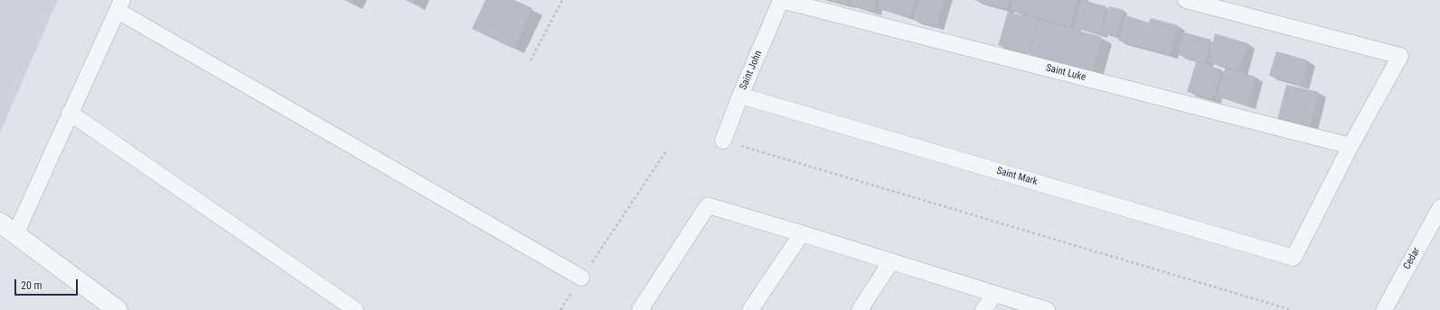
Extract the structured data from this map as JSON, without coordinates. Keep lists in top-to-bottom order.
{
  "streets": {
    "street": [
      "Saint John",
      "Saint Luke",
      "Saint Mark",
      "Cedar"
    ]
  },
  "crossings": [
    ["Saint John", "Saint Luke"],
    ["Saint John", "Saint Mark"],
    ["Saint Luke", "Saint Mark"]
  ],
  "scale_bar": "20 m"
}
